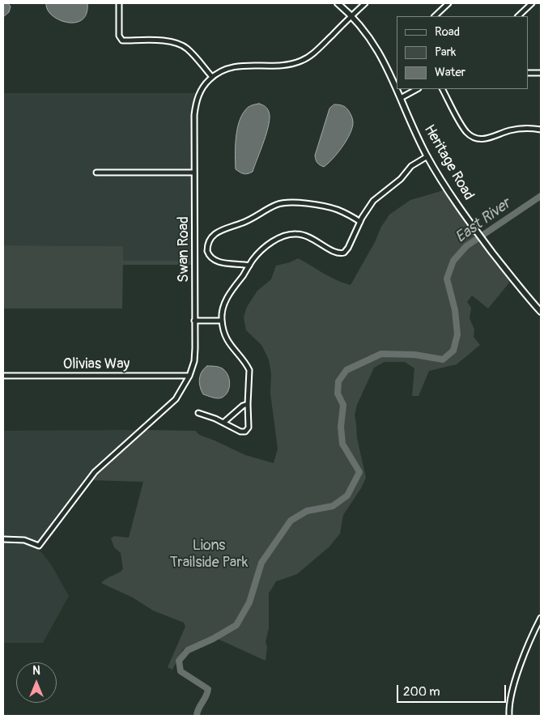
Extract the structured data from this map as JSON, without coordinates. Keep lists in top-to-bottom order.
{
  "streets": {
    "main road": ["Heritage Road"],
    "street": ["Swan Road", "Olivias Way"]
  },
  "crossings": [
    ["Heritage Road", "Swan Road"],
    ["Swan Road", "Olivias Way"]
  ],
  "water": ["East River"],
  "parks": ["Lions Trailside Park"],
  "legend": ["Road", "Park", "Water"],
  "scale_bar": "200 m",
  "north": "top"
}
